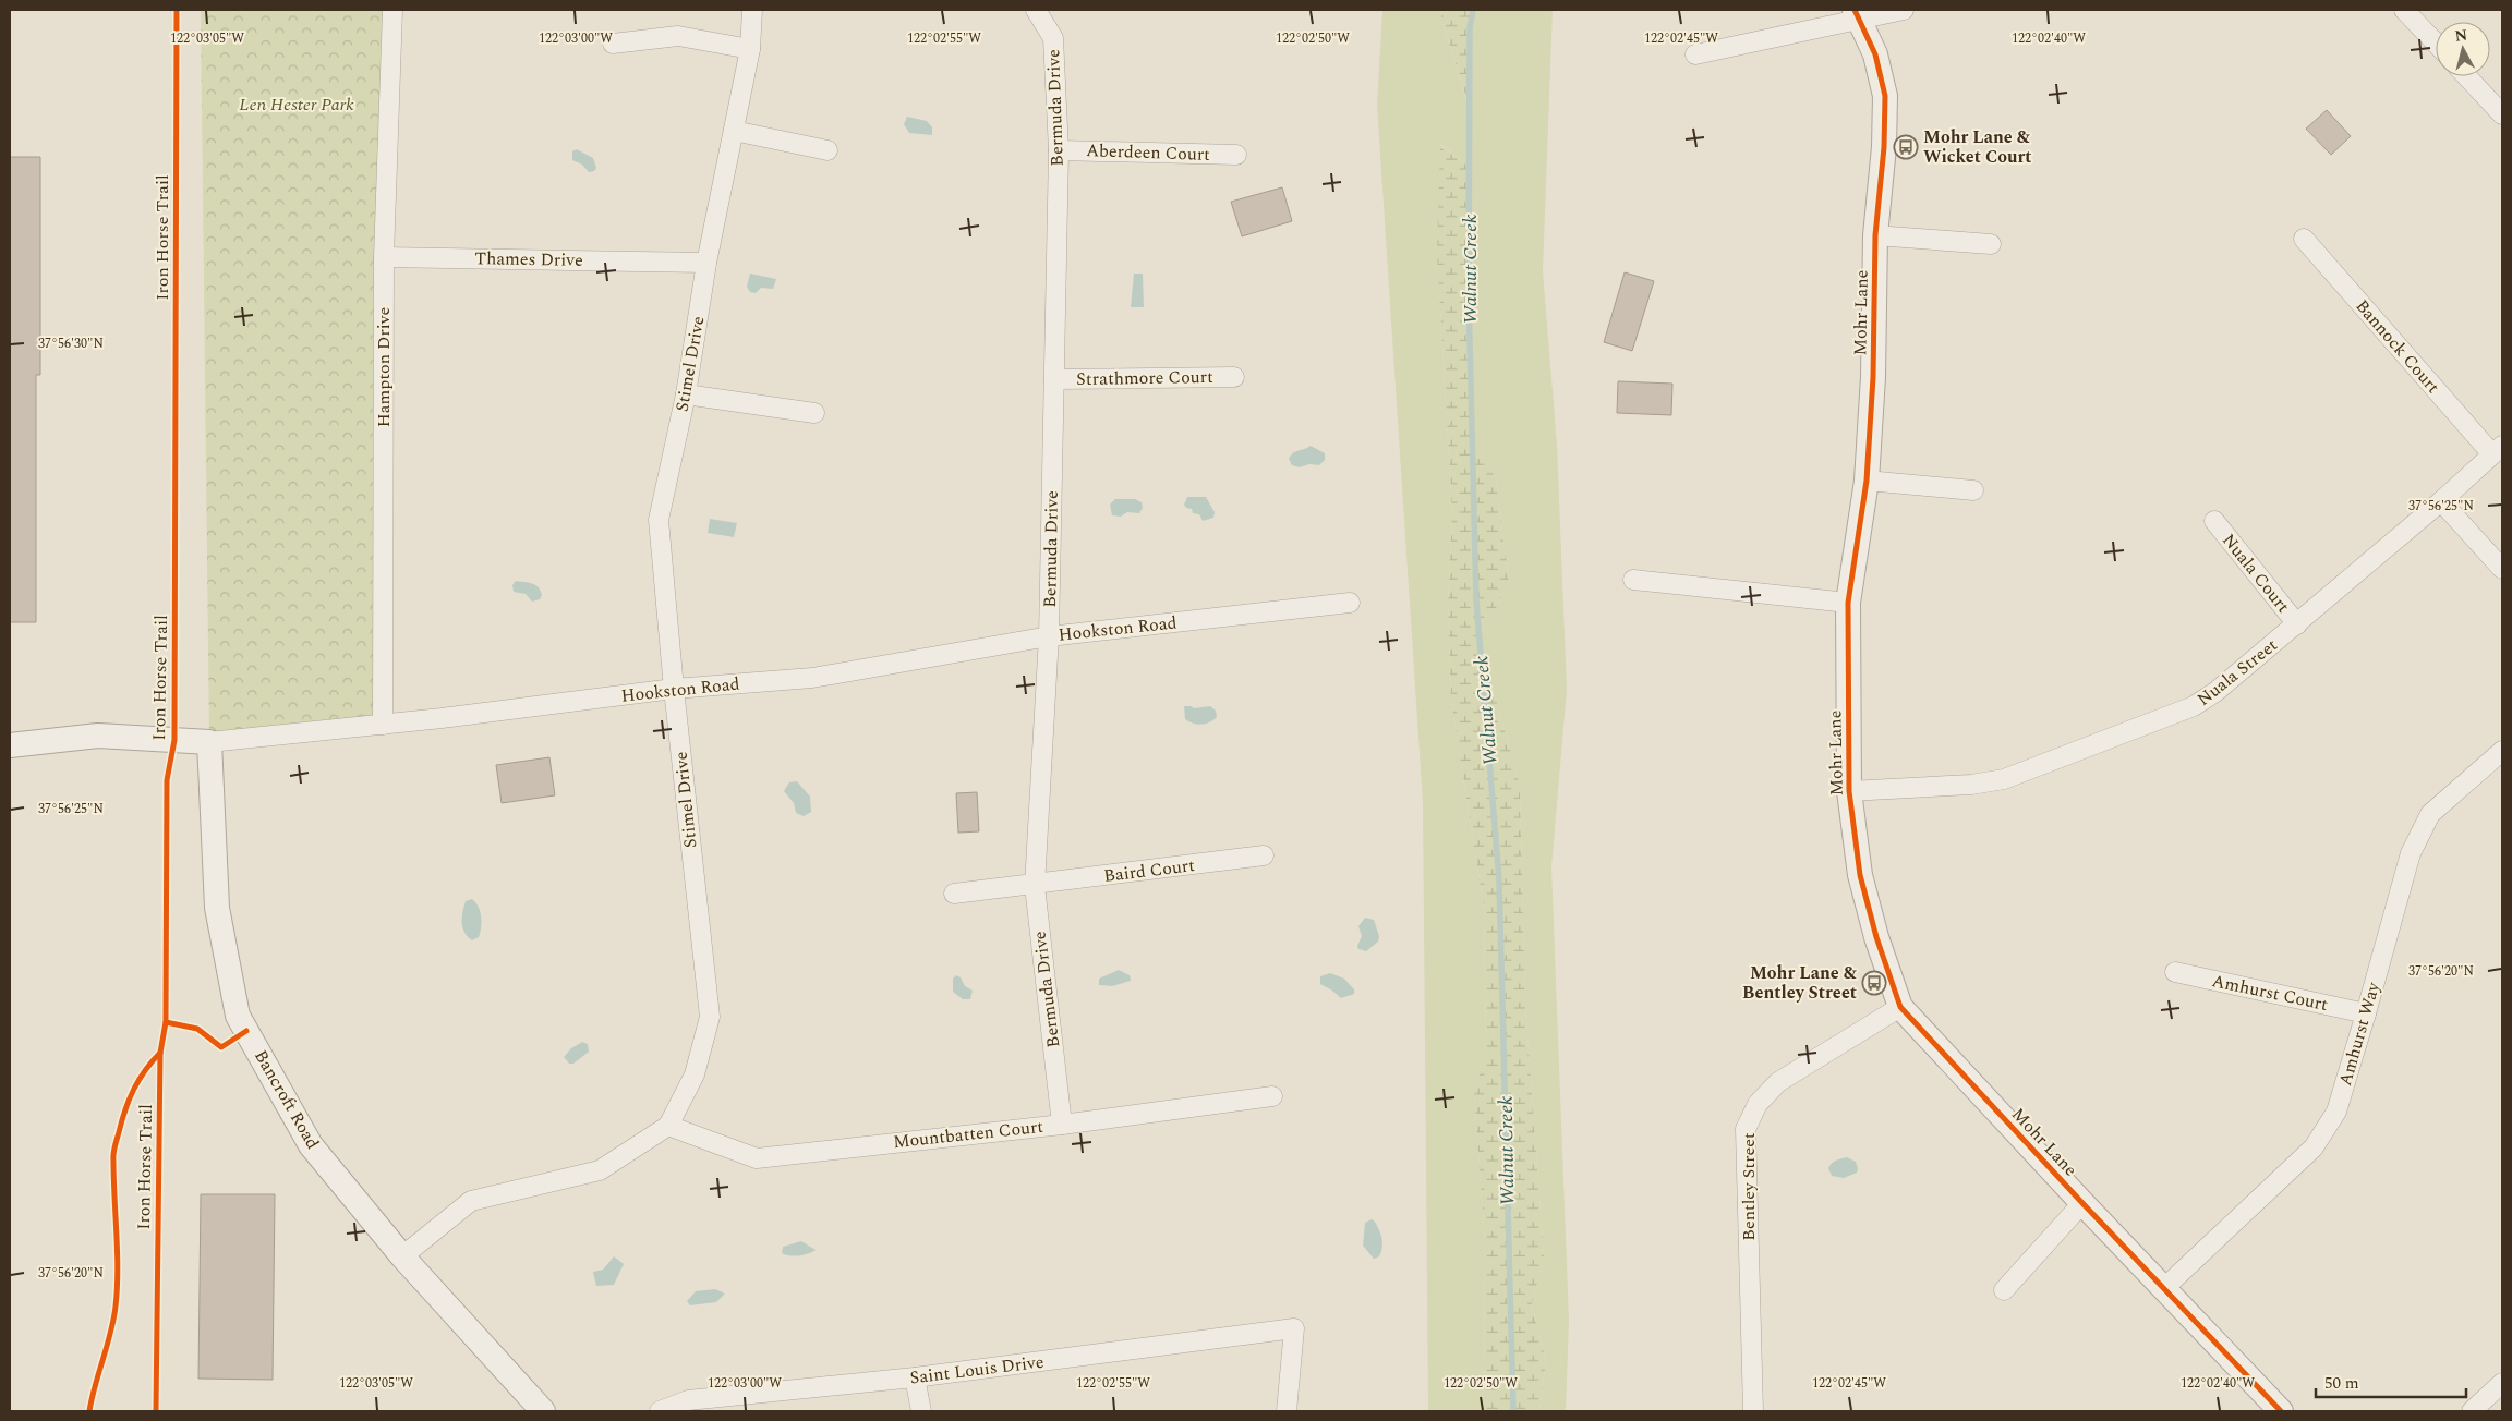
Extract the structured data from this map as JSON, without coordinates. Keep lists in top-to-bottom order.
{
  "streets": {
    "street": [
      "Bermuda Drive",
      "Aberdeen Court",
      "Thames Drive",
      "Mohr Lane",
      "Bannock Court",
      "Stimel Drive",
      "Hampton Drive",
      "Strathmore Court",
      "Nuala Court",
      "Hookston Road",
      "Nuala Street",
      "Baird Court",
      "Amhurst Court",
      "Amhurst Way",
      "Bancroft Road",
      "Mountbatten Court",
      "Bentley Street",
      "Saint Louis Drive"
    ],
    "cycle path": ["Iron Horse Trail"]
  },
  "crossings": [
    ["Bermuda Drive", "Aberdeen Court"],
    ["Bermuda Drive", "Strathmore Court"],
    ["Bermuda Drive", "Hookston Road"],
    ["Bermuda Drive", "Baird Court"],
    ["Bermuda Drive", "Mountbatten Court"],
    ["Thames Drive", "Stimel Drive"],
    ["Thames Drive", "Hampton Drive"],
    ["Mohr Lane", "Nuala Street"],
    ["Mohr Lane", "Amhurst Way"],
    ["Mohr Lane", "Bentley Street"],
    ["Bannock Court", "Nuala Street"],
    ["Stimel Drive", "Hookston Road"],
    ["Stimel Drive", "Mountbatten Court"],
    ["Hampton Drive", "Hookston Road"],
    ["Nuala Court", "Nuala Street"],
    ["Hookston Road", "Bancroft Road"],
    ["Amhurst Court", "Amhurst Way"]
  ],
  "water": ["Walnut Creek"],
  "parks": ["Len Hester Park"],
  "places": {
    "bus stop": ["Mohr Lane & Wicket Court", "Mohr Lane & Bentley Street"]
  },
  "scale_bar": "50 m",
  "north": "top",
  "coordinates": [
    "122°03'05\"W",
    "122°03'00\"W",
    "122°02'55\"W",
    "122°02'50\"W",
    "122°02'45\"W",
    "122°02'40\"W",
    "37°56'30\"N",
    "37°56'25\"N",
    "37°56'20\"N"
  ]
}
